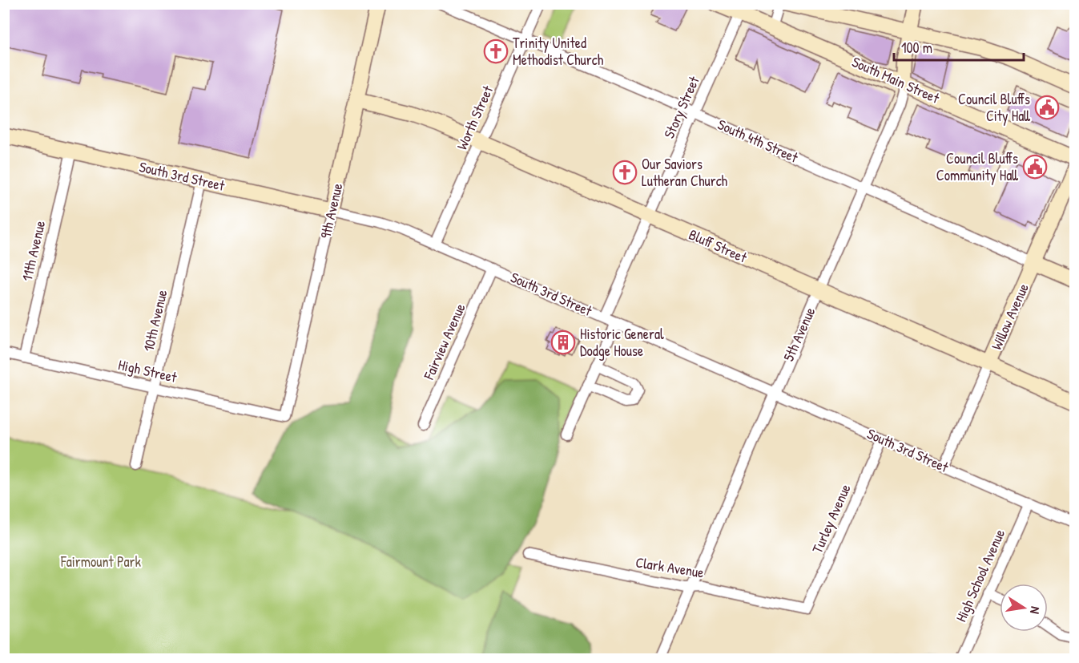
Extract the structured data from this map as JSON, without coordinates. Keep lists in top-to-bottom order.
{
  "streets": {
    "main road": [
      "South Main Street",
      "South 4th Street",
      "South 3rd Street",
      "9th Avenue",
      "Bluff Street",
      "Willow Avenue",
      "5th Avenue"
    ],
    "street": [
      "Story Street",
      "Worth Street",
      "11th Avenue",
      "10th Avenue",
      "Fairview Avenue",
      "High Street",
      "Turley Avenue",
      "Clark Avenue",
      "High School Avenue"
    ]
  },
  "crossings": [
    ["South Main Street", "Story Street"],
    ["South Main Street", "5th Avenue"],
    ["Story Street", "South 4th Street"],
    ["Story Street", "South 3rd Street"],
    ["Story Street", "Bluff Street"],
    ["Worth Street", "South 4th Street"],
    ["Worth Street", "South 3rd Street"],
    ["Worth Street", "Bluff Street"],
    ["South 4th Street", "Willow Avenue"],
    ["South 4th Street", "5th Avenue"],
    ["South 3rd Street", "9th Avenue"],
    ["South 3rd Street", "11th Avenue"],
    ["South 3rd Street", "Willow Avenue"],
    ["South 3rd Street", "10th Avenue"],
    ["South 3rd Street", "5th Avenue"],
    ["South 3rd Street", "Fairview Avenue"],
    ["South 3rd Street", "Turley Avenue"],
    ["South 3rd Street", "High School Avenue"],
    ["9th Avenue", "Bluff Street"],
    ["9th Avenue", "High Street"],
    ["Bluff Street", "Willow Avenue"],
    ["Bluff Street", "5th Avenue"],
    ["11th Avenue", "High Street"],
    ["10th Avenue", "High Street"],
    ["5th Avenue", "Clark Avenue"],
    ["Turley Avenue", "Clark Avenue"]
  ],
  "parks": ["Fairmount Park"],
  "places": {
    "church": ["Trinity United Methodist Church", "Our Saviors Lutheran Church"],
    "public building": ["Council Bluffs City Hall", "Council Bluffs Community Hall"],
    "building": ["Historic General Dodge House"]
  },
  "scale_bar": "100 m",
  "north": "right"
}
